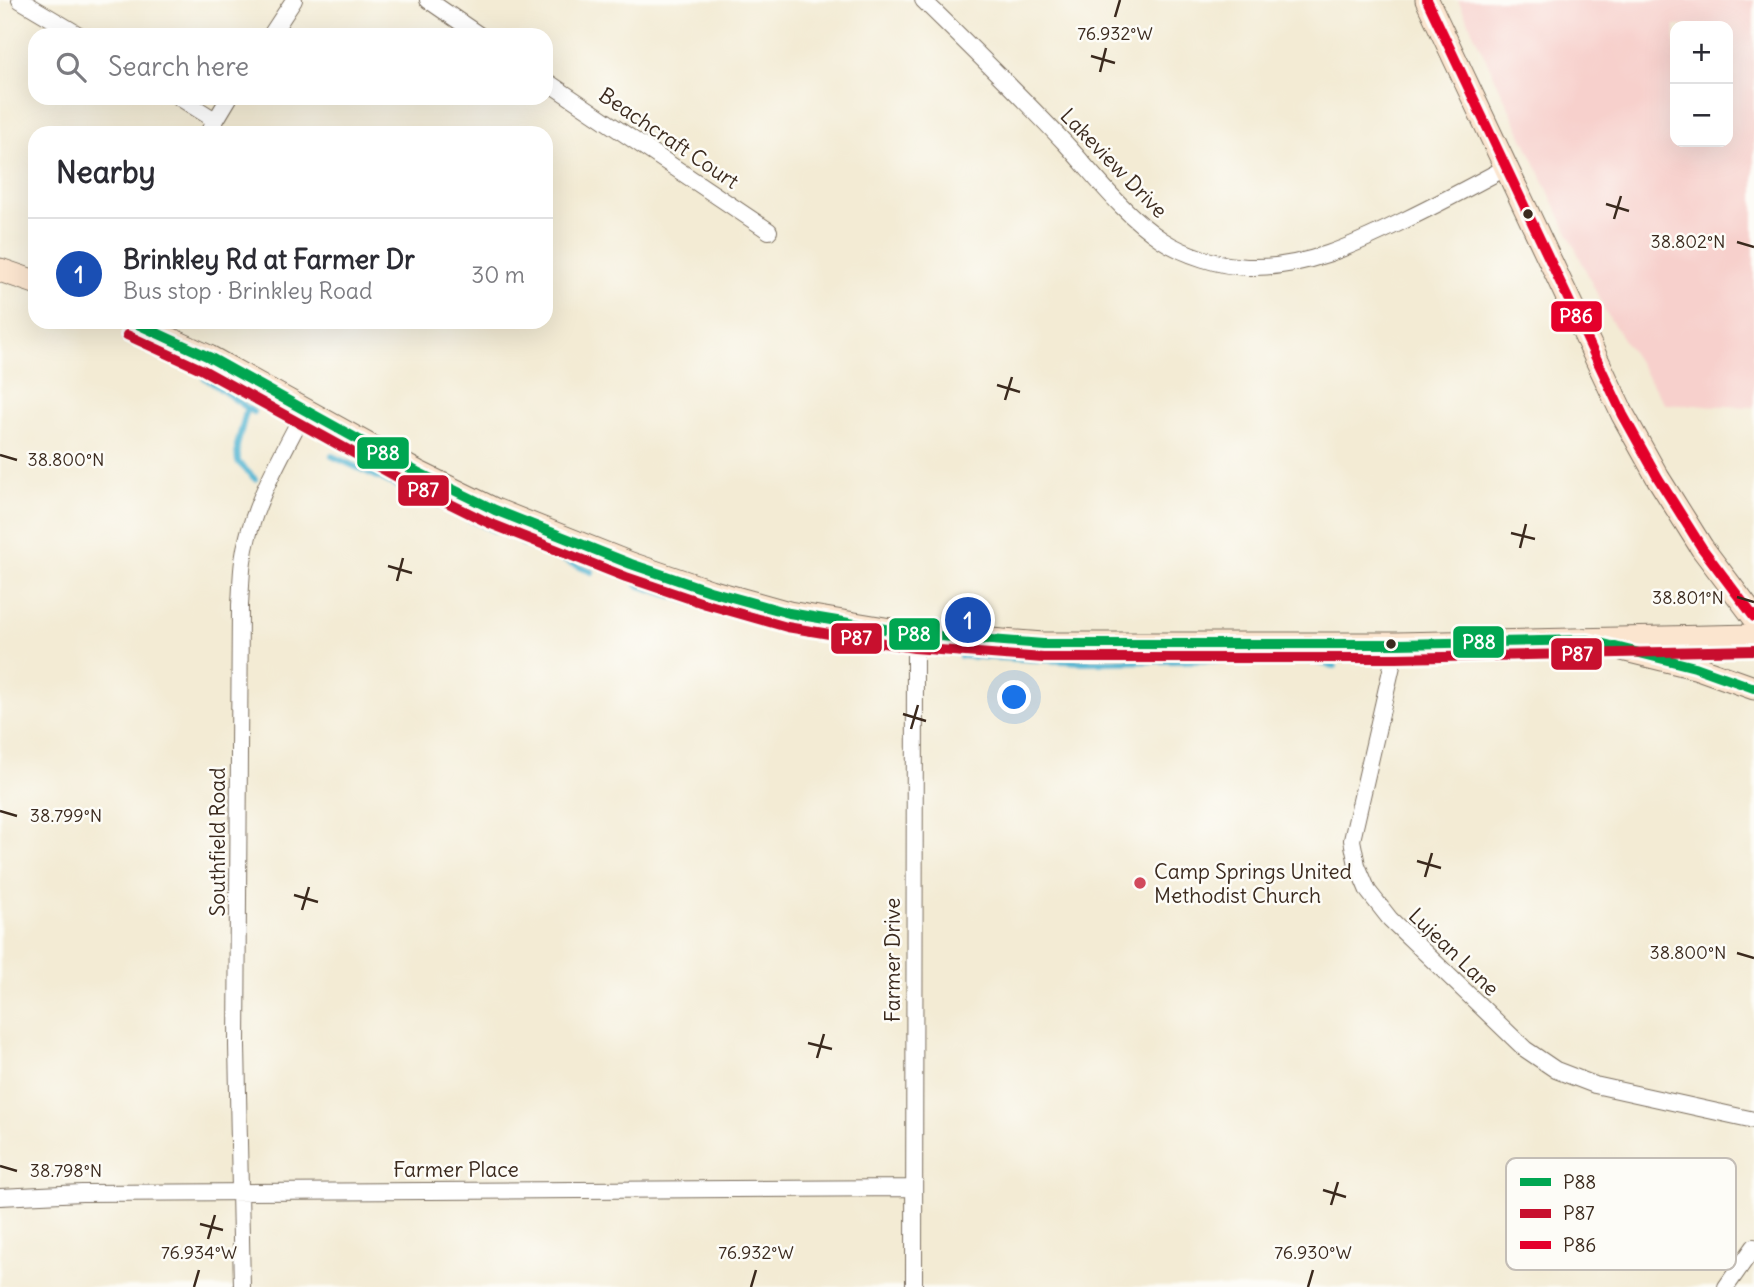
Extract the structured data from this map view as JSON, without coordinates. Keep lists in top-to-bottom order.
{
  "streets": {
    "street": [
      "Beachcraft Court",
      "Lakeview Drive",
      "Southfield Road",
      "Lujean Lane",
      "Farmer Drive",
      "Farmer Place"
    ]
  },
  "crossings": [
    ["Southfield Road", "Farmer Place"],
    ["Farmer Drive", "Farmer Place"]
  ],
  "places": ["Camp Springs United Methodist Church"],
  "lines": ["transit line P86", "transit line P88", "transit line P87"],
  "legend": ["P88", "P87", "P86"],
  "page": {
    "map_buttons": ["+", "−"],
    "search": "Search here",
    "heading": "Nearby",
    "list": [
      {
        "mark": "1",
        "name": "Brinkley Rd at Farmer Dr",
        "note": "Bus stop · Brinkley Road",
        "value": "30 m"
      }
    ],
    "pins": "1"
  },
  "coordinates": [
    "76.932°W",
    "38.802°N",
    "38.800°N",
    "38.801°N",
    "38.799°N",
    "38.798°N",
    "76.934°W",
    "76.930°W"
  ]
}
